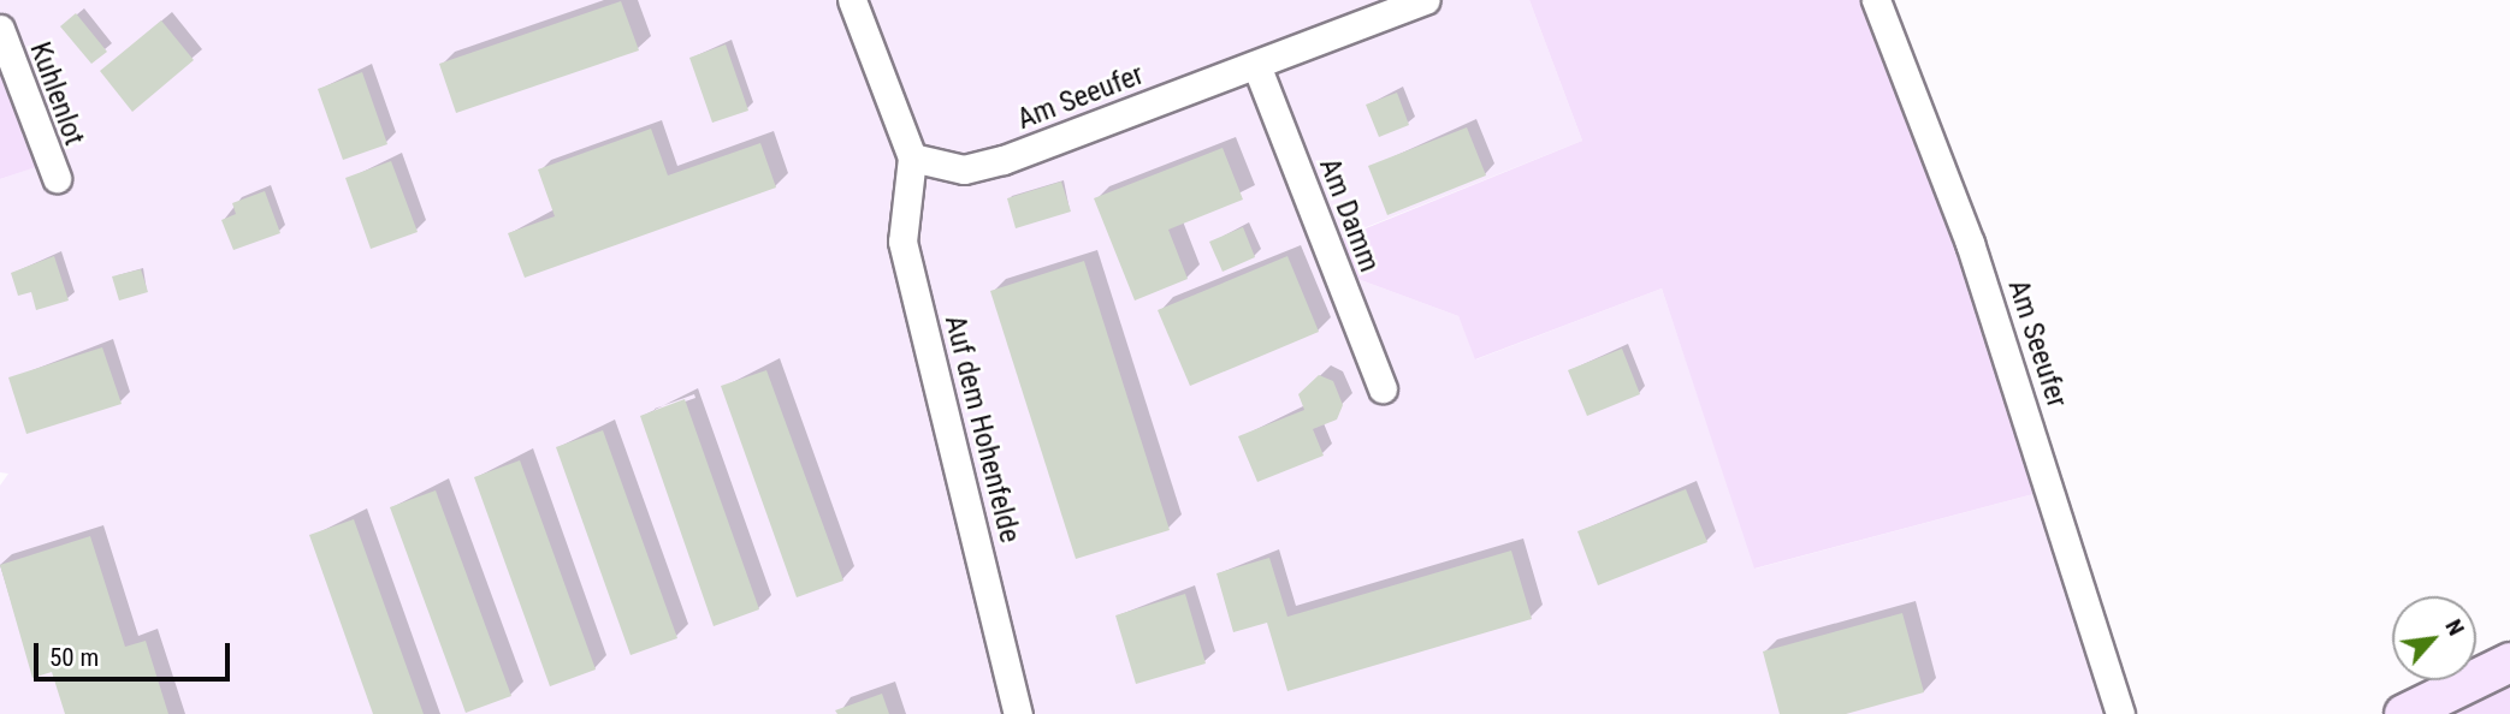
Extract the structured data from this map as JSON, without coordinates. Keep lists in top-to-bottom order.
{
  "streets": {
    "street": [
      "Kuhlenlot",
      "Am Seeufer",
      "Am Damm",
      "Auf dem Hohenfelde"
    ]
  },
  "crossings": [
    ["Am Seeufer", "Am Damm"],
    ["Am Seeufer", "Auf dem Hohenfelde"]
  ],
  "scale_bar": "50 m",
  "north": "top right"
}
